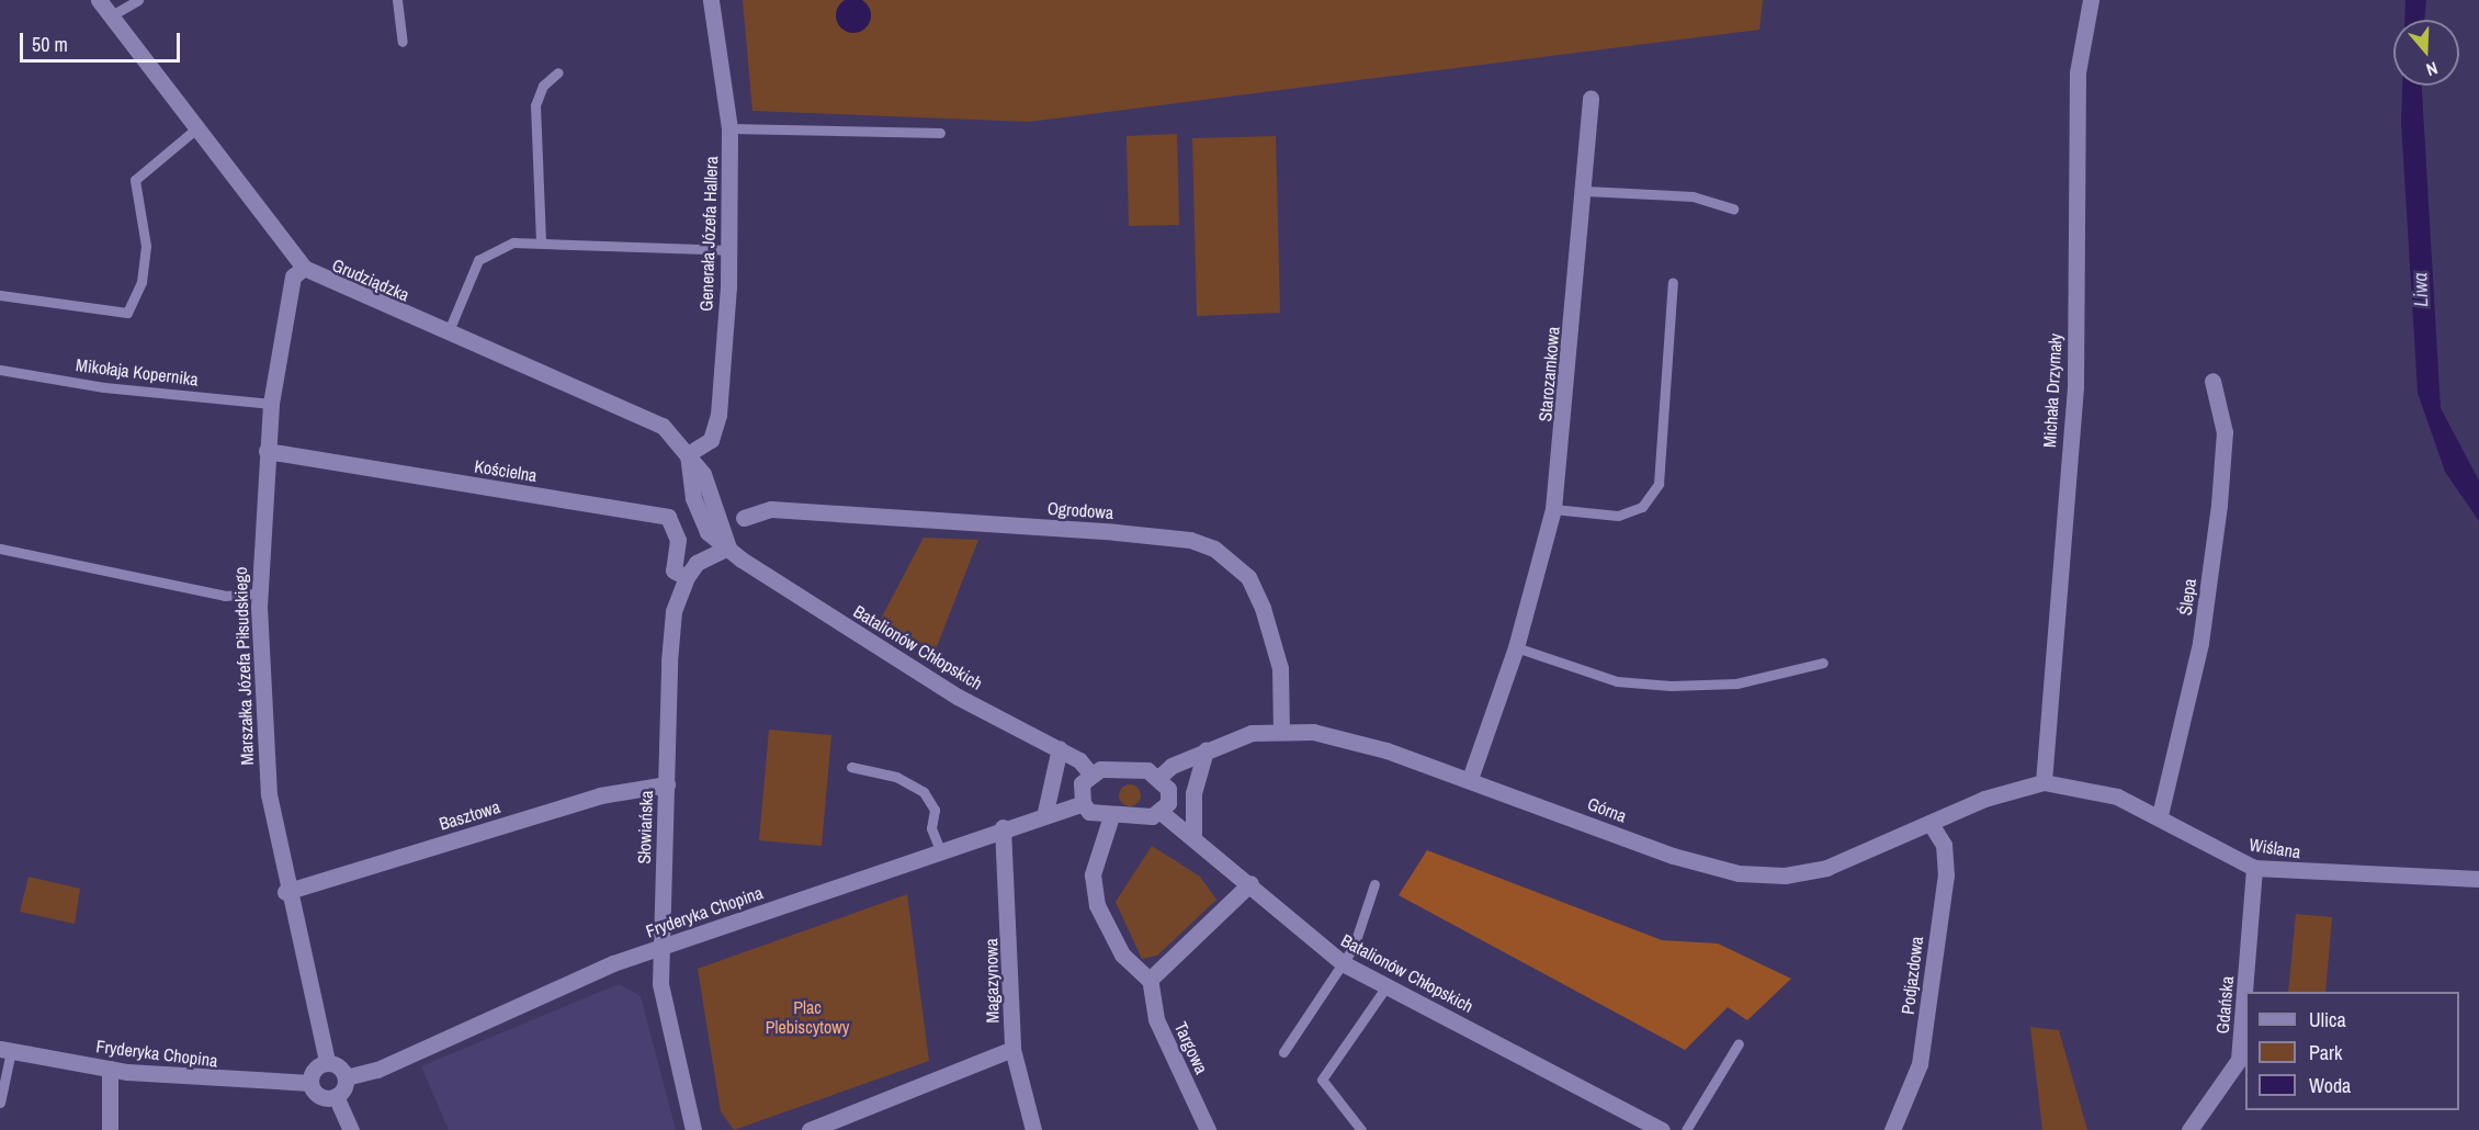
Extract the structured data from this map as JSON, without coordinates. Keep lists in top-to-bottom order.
{
  "streets": {
    "street": [
      "Generała Józefa Hallera",
      "Grudziądzka",
      "Starozamkowa",
      "Michała Drzymały",
      "Kościelna",
      "Ogrodowa",
      "Ślepa",
      "Batalionów Chłopskich",
      "Marszałka Józefa Piłsudskiego",
      "Górna",
      "Basztowa",
      "Słowiańska",
      "Wiślana",
      "Fryderyka Chopina",
      "Podjazdowa",
      "Magazynowa",
      "Gdańska",
      "Targowa"
    ],
    "lane": ["Mikołaja Kopernika"]
  },
  "crossings": [
    ["Generała Józefa Hallera", "Grudziądzka"],
    ["Grudziądzka", "Marszałka Józefa Piłsudskiego"],
    ["Mikołaja Kopernika", "Marszałka Józefa Piłsudskiego"],
    ["Starozamkowa", "Górna"],
    ["Michała Drzymały", "Górna"],
    ["Michała Drzymały", "Wiślana"],
    ["Kościelna", "Marszałka Józefa Piłsudskiego"],
    ["Kościelna", "Słowiańska"],
    ["Ogrodowa", "Górna"],
    ["Ślepa", "Wiślana"],
    ["Batalionów Chłopskich", "Słowiańska"],
    ["Marszałka Józefa Piłsudskiego", "Basztowa"],
    ["Marszałka Józefa Piłsudskiego", "Fryderyka Chopina"],
    ["Górna", "Wiślana"],
    ["Górna", "Podjazdowa"],
    ["Basztowa", "Słowiańska"],
    ["Słowiańska", "Fryderyka Chopina"],
    ["Wiślana", "Gdańska"],
    ["Fryderyka Chopina", "Magazynowa"]
  ],
  "water": ["Liwa"],
  "parks": ["Plac Plebiscytowy"],
  "legend": ["Ulica", "Park", "Woda"],
  "scale_bar": "50 m",
  "north": "bottom"
}
